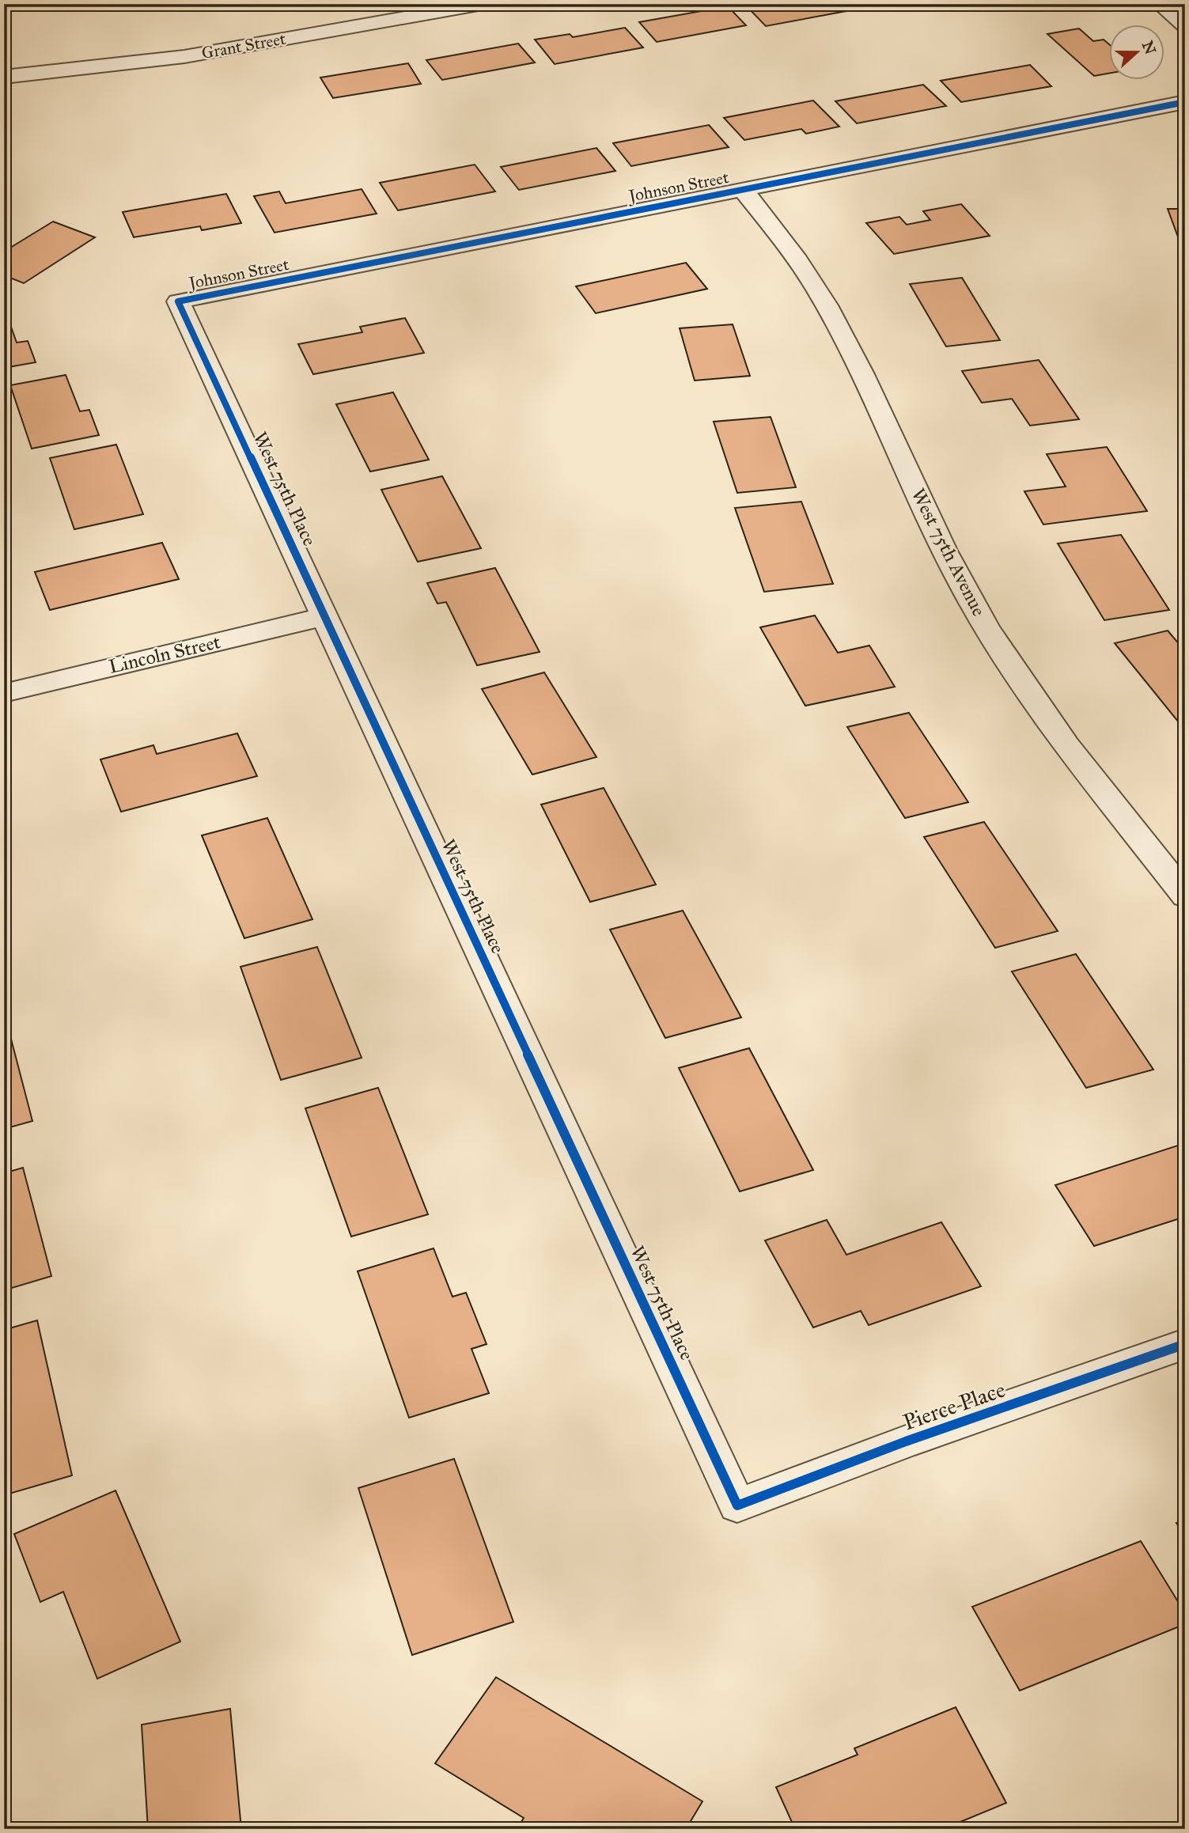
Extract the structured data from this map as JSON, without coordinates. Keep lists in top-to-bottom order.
{
  "streets": {
    "street": [
      "Grant Street",
      "Johnson Street",
      "West 75th Place",
      "West 75th Avenue",
      "Lincoln Street",
      "Pierce Place"
    ]
  },
  "crossings": [
    ["Johnson Street", "West 75th Place"],
    ["Johnson Street", "West 75th Avenue"],
    ["West 75th Place", "Lincoln Street"],
    ["West 75th Place", "Pierce Place"]
  ],
  "north": "right"
}
